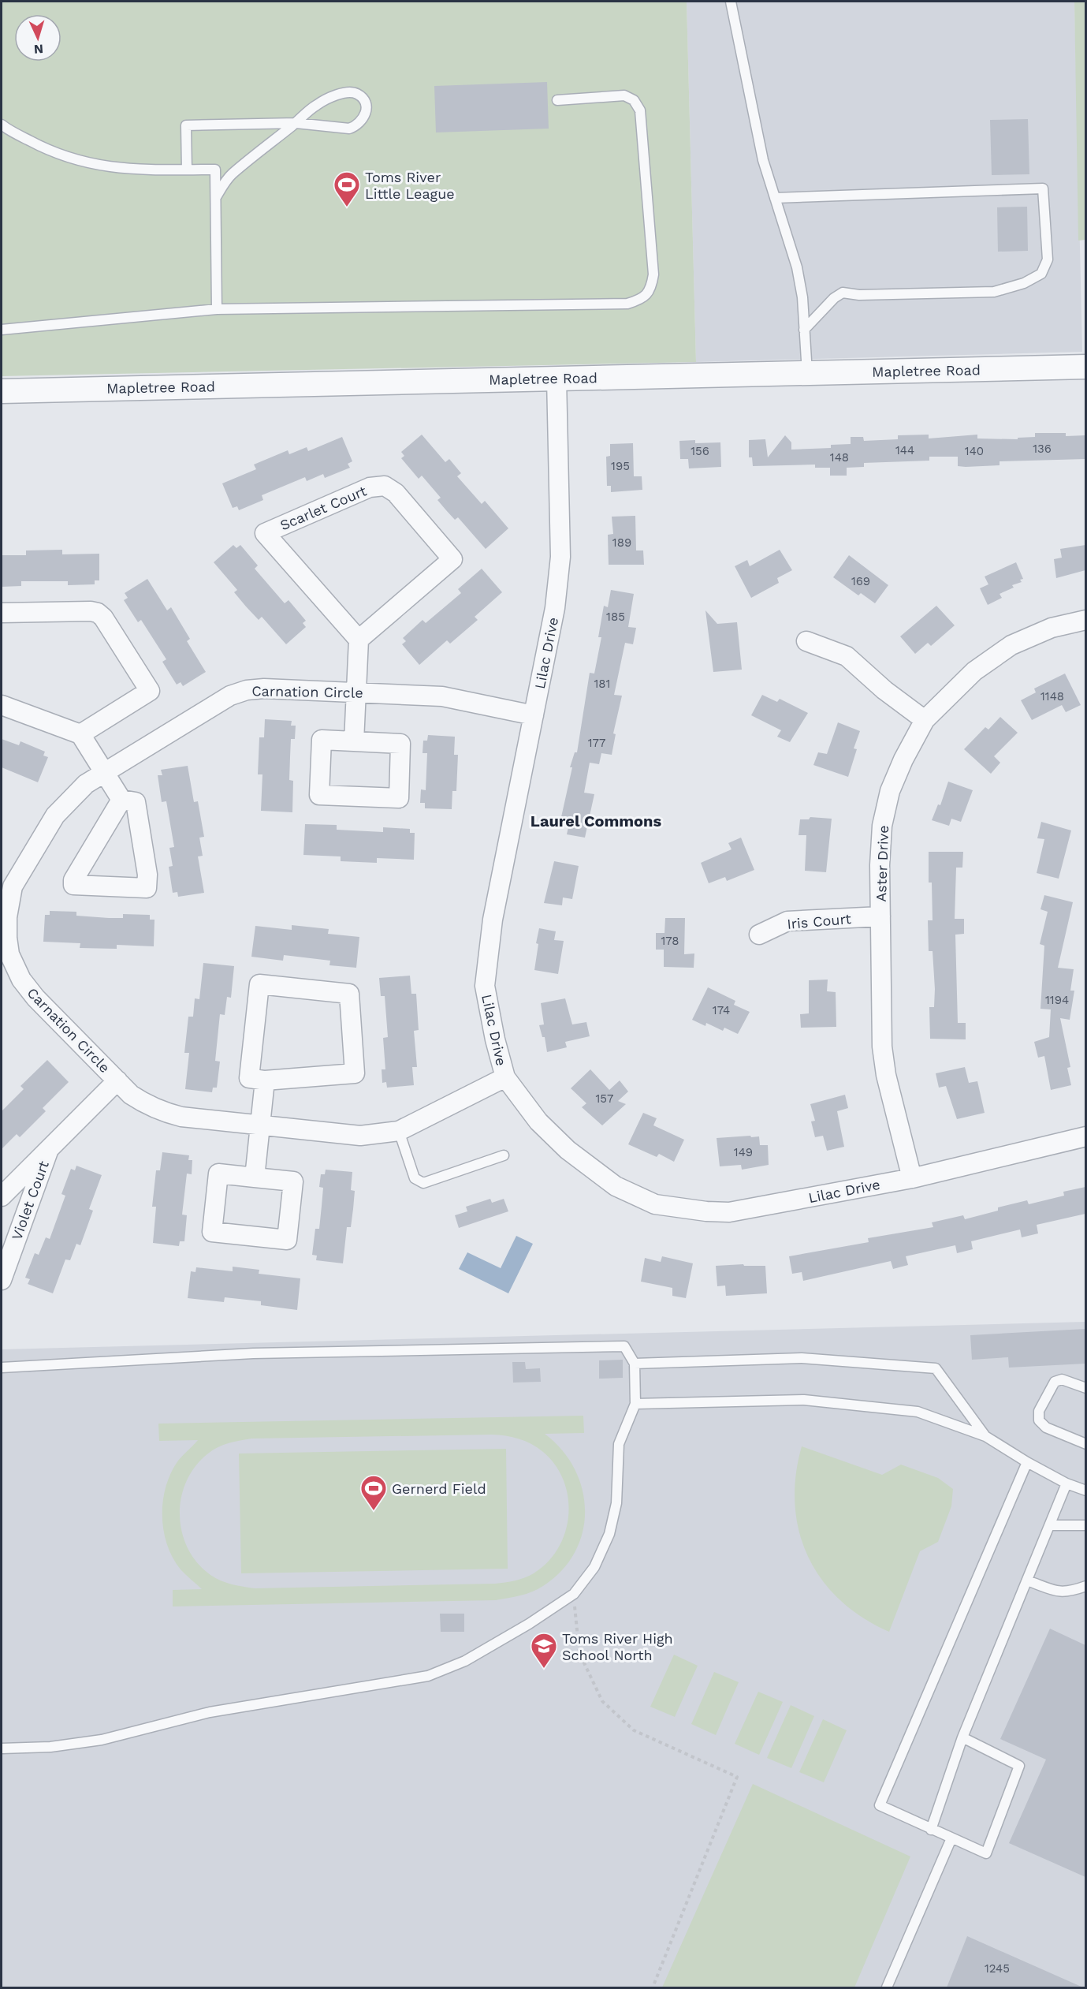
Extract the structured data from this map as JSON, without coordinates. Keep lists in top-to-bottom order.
{
  "streets": {
    "street": [
      "Mapletree Road",
      "Scarlet Court",
      "Lilac Drive",
      "Carnation Circle",
      "Aster Drive",
      "Iris Court",
      "Violet Court"
    ]
  },
  "crossings": [
    ["Mapletree Road", "Lilac Drive"],
    ["Lilac Drive", "Carnation Circle"],
    ["Lilac Drive", "Aster Drive"],
    ["Carnation Circle", "Violet Court"],
    ["Aster Drive", "Iris Court"]
  ],
  "districts": ["Laurel Commons"],
  "places": {
    "sports": ["Toms River Little League", "Gernerd Field"],
    "school or university": ["Toms River High School North"]
  },
  "house_numbers": [
    "136",
    "144",
    "156",
    "140",
    "148",
    "195",
    "189",
    "169",
    "185",
    "181",
    "1148",
    "177",
    "178",
    "1194",
    "174",
    "157",
    "149",
    "1245"
  ],
  "north": "bottom"
}
